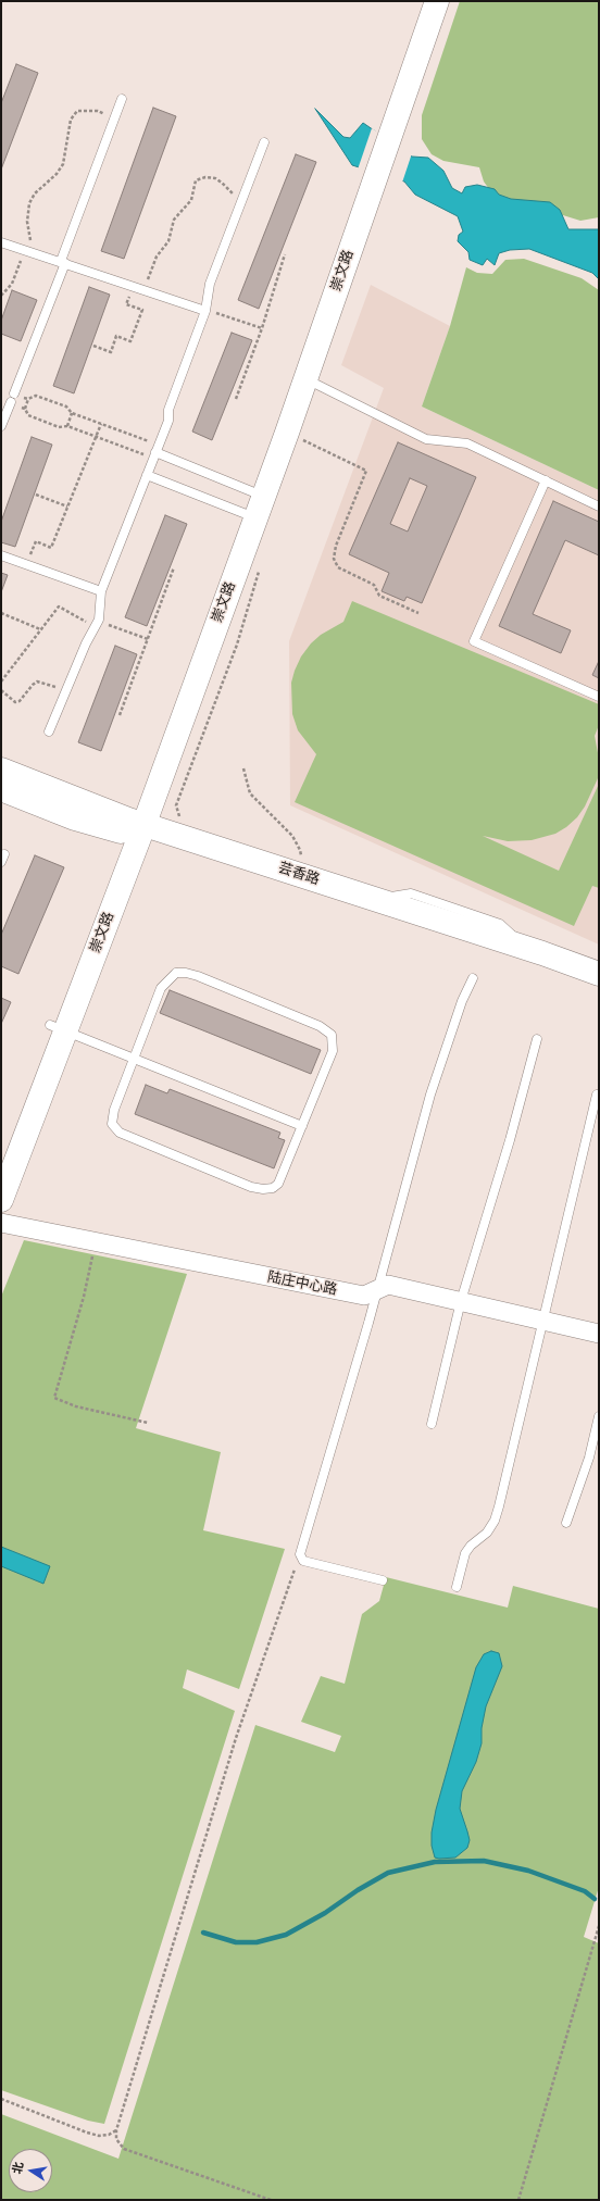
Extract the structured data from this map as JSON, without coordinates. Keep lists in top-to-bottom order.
{
  "streets": {
    "street": ["崇文路", "芸香路", "陆庄中心路"]
  },
  "crossings": [
    ["崇文路", "芸香路"]
  ],
  "north": "left"
}
